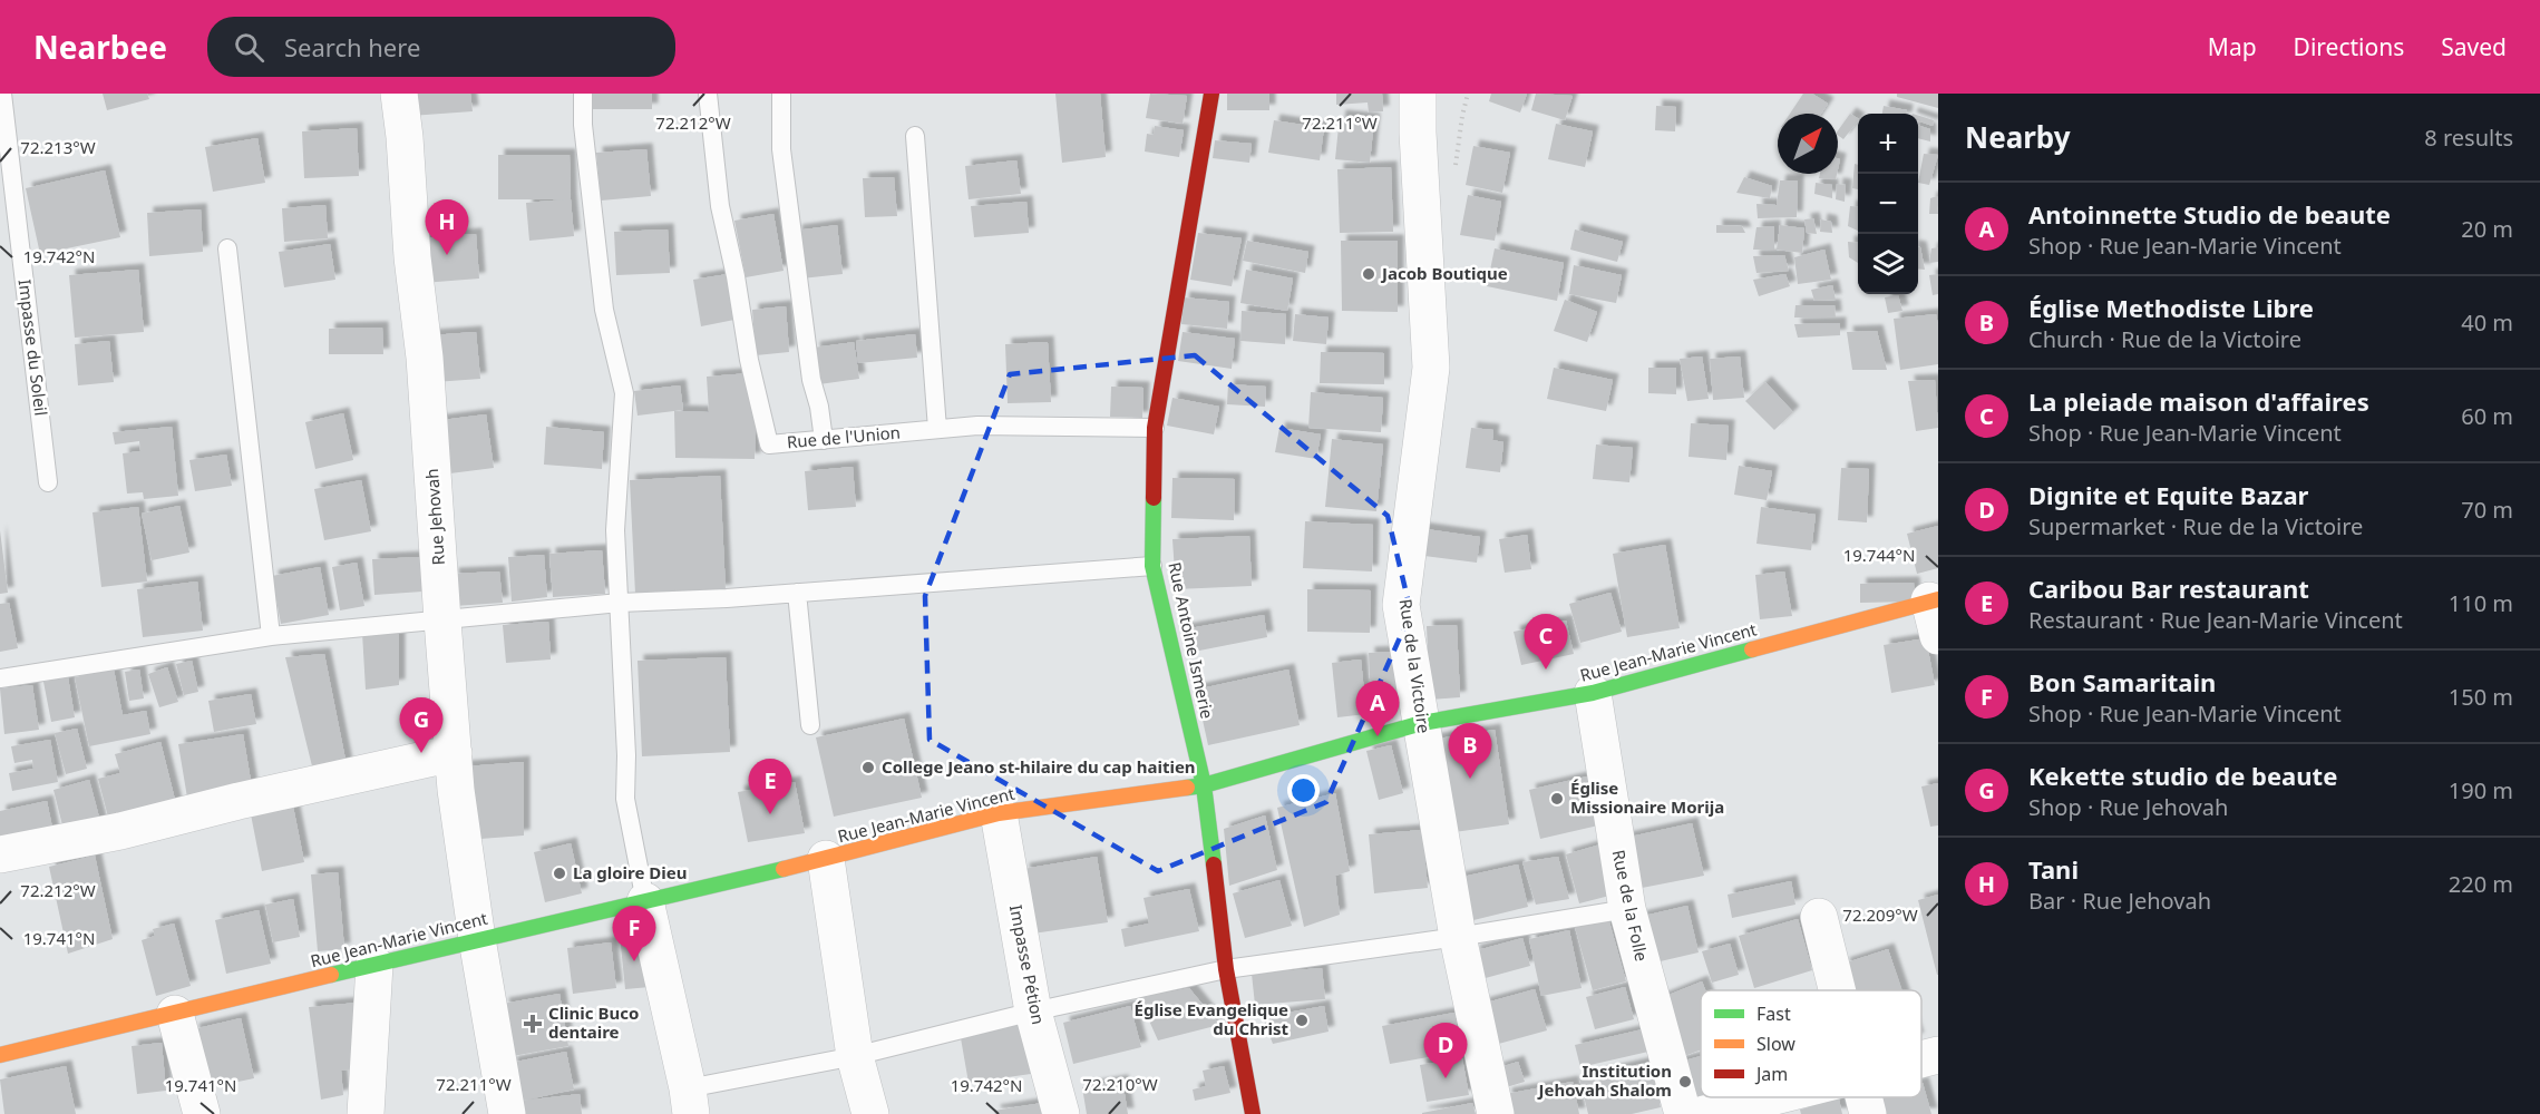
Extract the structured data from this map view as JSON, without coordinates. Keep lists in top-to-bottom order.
{
  "streets": {
    "street": [
      "Rue Jehovah",
      "Rue Antoine Ismerie",
      "Rue Jean-Marie Vincent",
      "Rue de la Victoire",
      "Rue de la Folle",
      "Impasse Pétion"
    ],
    "lane": ["Impasse du Soleil", "Rue de l'Union"]
  },
  "crossings": [
    ["Rue de l'Union", "Rue Antoine Ismerie"],
    ["Rue Jehovah", "Rue Jean-Marie Vincent"],
    ["Rue Antoine Ismerie", "Rue Jean-Marie Vincent"],
    ["Rue Jean-Marie Vincent", "Rue de la Victoire"],
    ["Rue Jean-Marie Vincent", "Rue de la Folle"],
    ["Rue Jean-Marie Vincent", "Impasse Pétion"]
  ],
  "places": {
    "other": [
      "Jacob Boutique",
      "College Jeano st-hilaire du cap haitien",
      "Église Missionaire Morija",
      "La gloire Dieu",
      "Église Evangelique du Christ",
      "Institution Jehovah Shalom"
    ],
    "health": ["Clinic Buco dentaire"]
  },
  "legend": ["Fast", "Slow", "Jam"],
  "north": "top right",
  "page": {
    "header": "Nearbee",
    "search": "Search here",
    "nav": ["Map", "Directions", "Saved"],
    "heading": ["Nearby", "8 results"],
    "map_buttons": ["+", "−"],
    "list": [
      {
        "mark": "A",
        "name": "Antoinnette Studio de beaute",
        "note": "Shop · Rue Jean-Marie Vincent",
        "value": "20 m"
      },
      {
        "mark": "B",
        "name": "Église Methodiste Libre",
        "note": "Church · Rue de la Victoire",
        "value": "40 m"
      },
      {
        "mark": "C",
        "name": "La pleiade maison d'affaires",
        "note": "Shop · Rue Jean-Marie Vincent",
        "value": "60 m"
      },
      {
        "mark": "D",
        "name": "Dignite et Equite Bazar",
        "note": "Supermarket · Rue de la Victoire",
        "value": "70 m"
      },
      {
        "mark": "E",
        "name": "Caribou Bar restaurant",
        "note": "Restaurant · Rue Jean-Marie Vincent",
        "value": "110 m"
      },
      {
        "mark": "F",
        "name": "Bon Samaritain",
        "note": "Shop · Rue Jean-Marie Vincent",
        "value": "150 m"
      },
      {
        "mark": "G",
        "name": "Kekette studio de beaute",
        "note": "Shop · Rue Jehovah",
        "value": "190 m"
      },
      {
        "mark": "H",
        "name": "Tani",
        "note": "Bar · Rue Jehovah",
        "value": "220 m"
      }
    ],
    "pins": [
      "H",
      "C",
      "A",
      "G",
      "B",
      "E",
      "F",
      "D"
    ]
  },
  "coordinates": [
    "72.212°W",
    "72.211°W",
    "72.213°W",
    "19.742°N",
    "19.744°N",
    "72.209°W",
    "19.741°N",
    "72.210°W"
  ]
}
